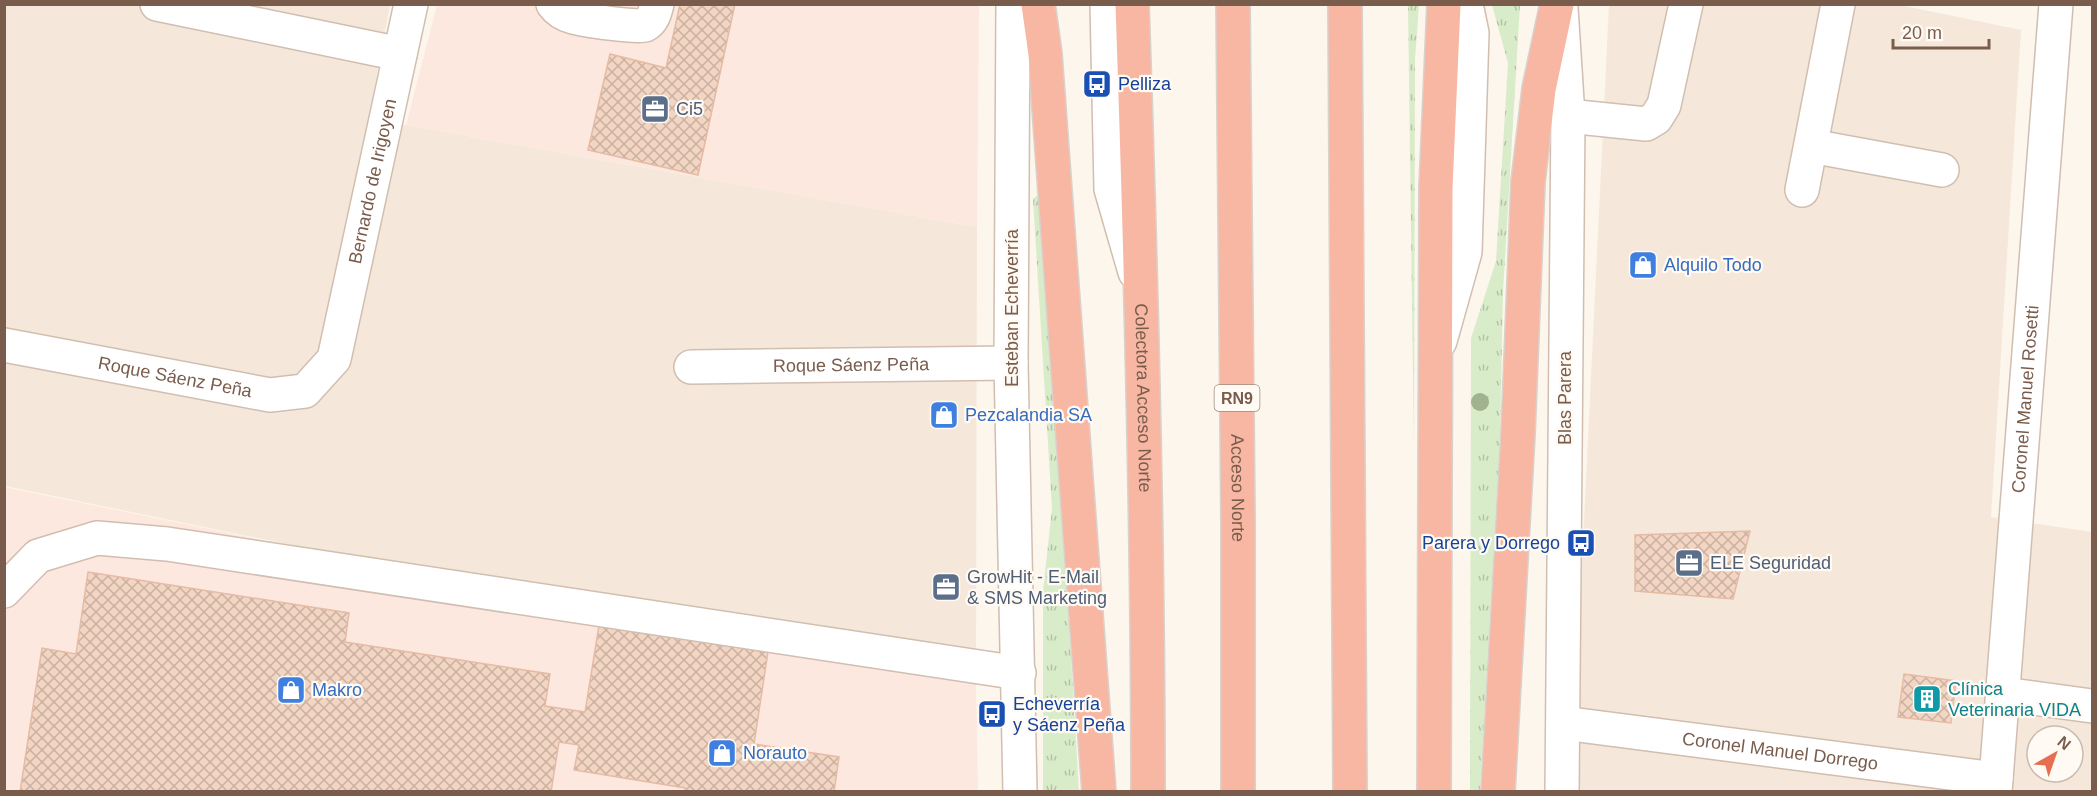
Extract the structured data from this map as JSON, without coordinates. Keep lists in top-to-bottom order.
{
  "streets": {
    "highway": ["Colectora Acceso Norte", "RN9", "Acceso Norte"],
    "street": [
      "Bernardo de Irigoyen",
      "Esteban Echeverría",
      "Roque Sáenz Peña",
      "Blas Parera",
      "Coronel Manuel Rosetti",
      "Coronel Manuel Dorrego"
    ]
  },
  "crossings": [
    ["Bernardo de Irigoyen", "Roque Sáenz Peña"],
    ["Esteban Echeverría", "Roque Sáenz Peña"],
    ["Blas Parera", "Coronel Manuel Dorrego"],
    ["Coronel Manuel Rosetti", "Coronel Manuel Dorrego"]
  ],
  "places": {
    "bus stop": ["Pelliza", "Parera y Dorrego", "Echeverría y Sáenz Peña"],
    "office": ["Ci5", "ELE Seguridad", "GrowHit - E-Mail & SMS Marketing"],
    "shop": [
      "Alquilo Todo",
      "Pezcalandia SA",
      "Makro",
      "Norauto"
    ],
    "building": ["Clínica Veterinaria VIDA"]
  },
  "scale_bar": "20 m",
  "north": "top right"
}
